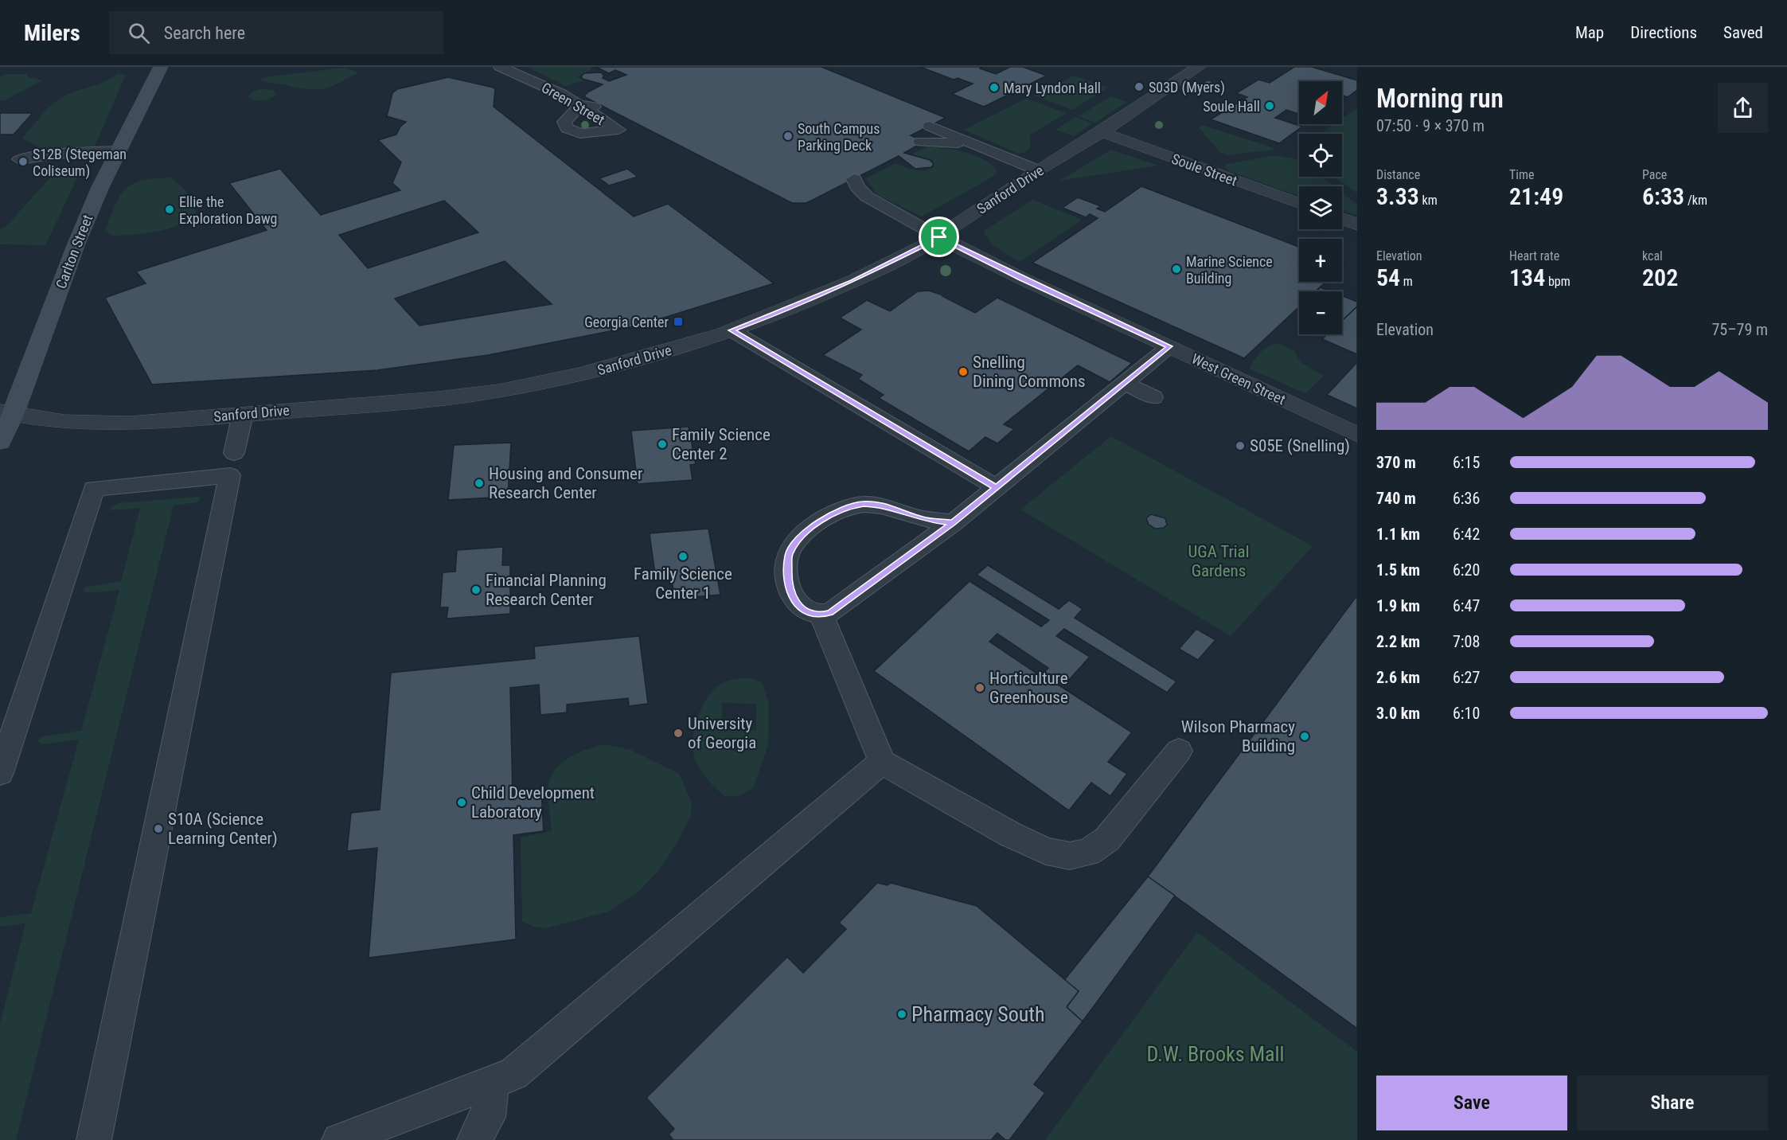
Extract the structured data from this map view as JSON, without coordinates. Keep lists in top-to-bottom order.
{
  "streets": {
    "street": [
      "Soule Street",
      "Sanford Drive",
      "Carlton Street",
      "West Green Street"
    ],
    "lane": ["Green Street"]
  },
  "crossings": [
    ["Soule Street", "Sanford Drive"],
    ["Sanford Drive", "Carlton Street"],
    ["Sanford Drive", "West Green Street"]
  ],
  "parks": ["UGA Trial Gardens", "D.W. Brooks Mall"],
  "places": {
    "other": [
      "S03D (Myers)",
      "Mary Lyndon Hall",
      "Soule Hall",
      "South Campus Parking Deck",
      "S12B (Stegeman Coliseum)",
      "Ellie the Exploration Dawg",
      "Marine Science Building",
      "Snelling Dining Commons",
      "Family Science Center 2",
      "S05E (Snelling)",
      "Housing and Consumer Research Center",
      "Family Science Center 1",
      "Financial Planning Research Center",
      "Horticulture Greenhouse",
      "University of Georgia",
      "Wilson Pharmacy Building",
      "Child Development Laboratory",
      "S10A (Science Learning Center)",
      "Pharmacy South"
    ],
    "transit": ["Georgia Center"]
  },
  "north": "top right",
  "page": {
    "header": "Milers",
    "search": "Search here",
    "nav": ["Map", "Directions", "Saved"],
    "heading": ["Morning run", "07:50 · 9 × 370 m"],
    "map_buttons": ["+", "−"],
    "stats": [
      ["Distance", "3.33 km"],
      ["Time", "21:49"],
      ["Pace", "6:33 /km"],
      ["Elevation", "54 m"],
      ["Heart rate", "134 bpm"],
      ["kcal", "202"]
    ],
    "chart": ["Elevation", "75–79 m"],
    "list": [
      {
        "name": "370 m",
        "note": "6:15"
      },
      {
        "name": "740 m",
        "note": "6:36"
      },
      {
        "name": "1.1 km",
        "note": "6:42"
      },
      {
        "name": "1.5 km",
        "note": "6:20"
      },
      {
        "name": "1.9 km",
        "note": "6:47"
      },
      {
        "name": "2.2 km",
        "note": "7:08"
      },
      {
        "name": "2.6 km",
        "note": "6:27"
      },
      {
        "name": "3.0 km",
        "note": "6:10"
      }
    ],
    "buttons": ["Save", "Share"]
  }
}
